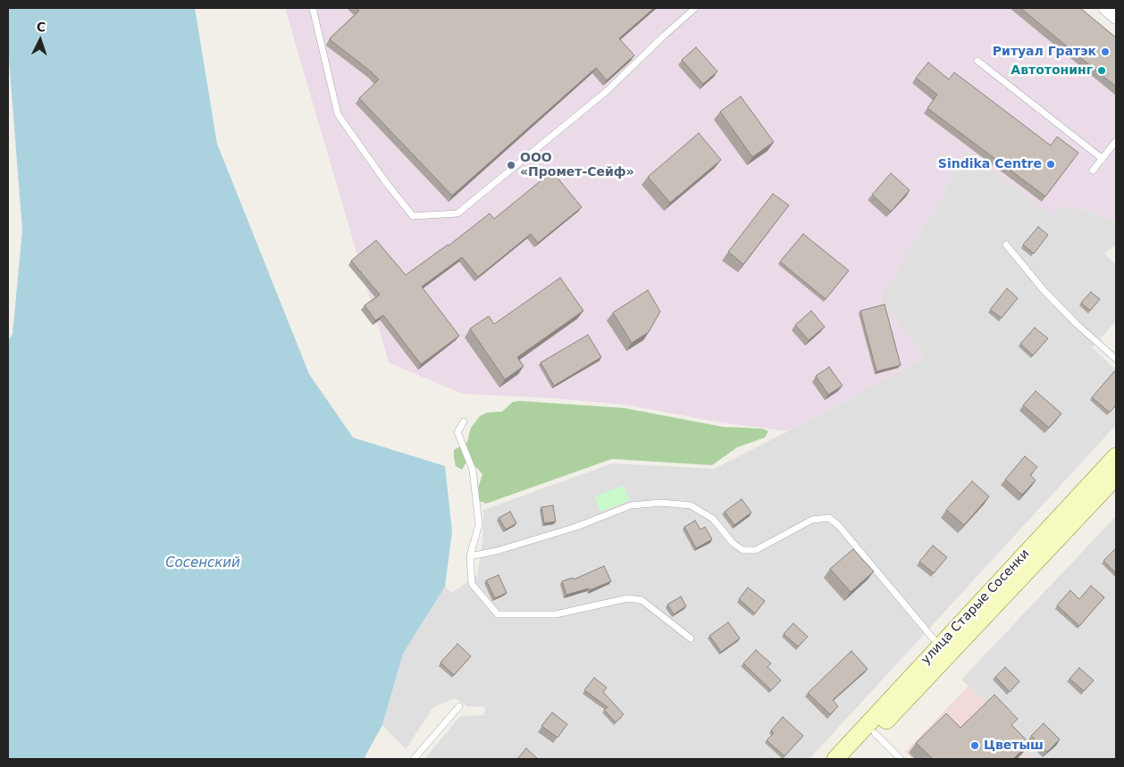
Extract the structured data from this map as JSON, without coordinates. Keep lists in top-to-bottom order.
{
  "streets": {
    "main road": ["улица Старые Сосенки"]
  },
  "water": ["Сосенский"],
  "places": [
    "Ритуал Гратэк",
    "Автотонинг",
    "Sindika Centre",
    "ООО «Промет-Сейф»",
    "Цветыш"
  ],
  "north": "top"
}
